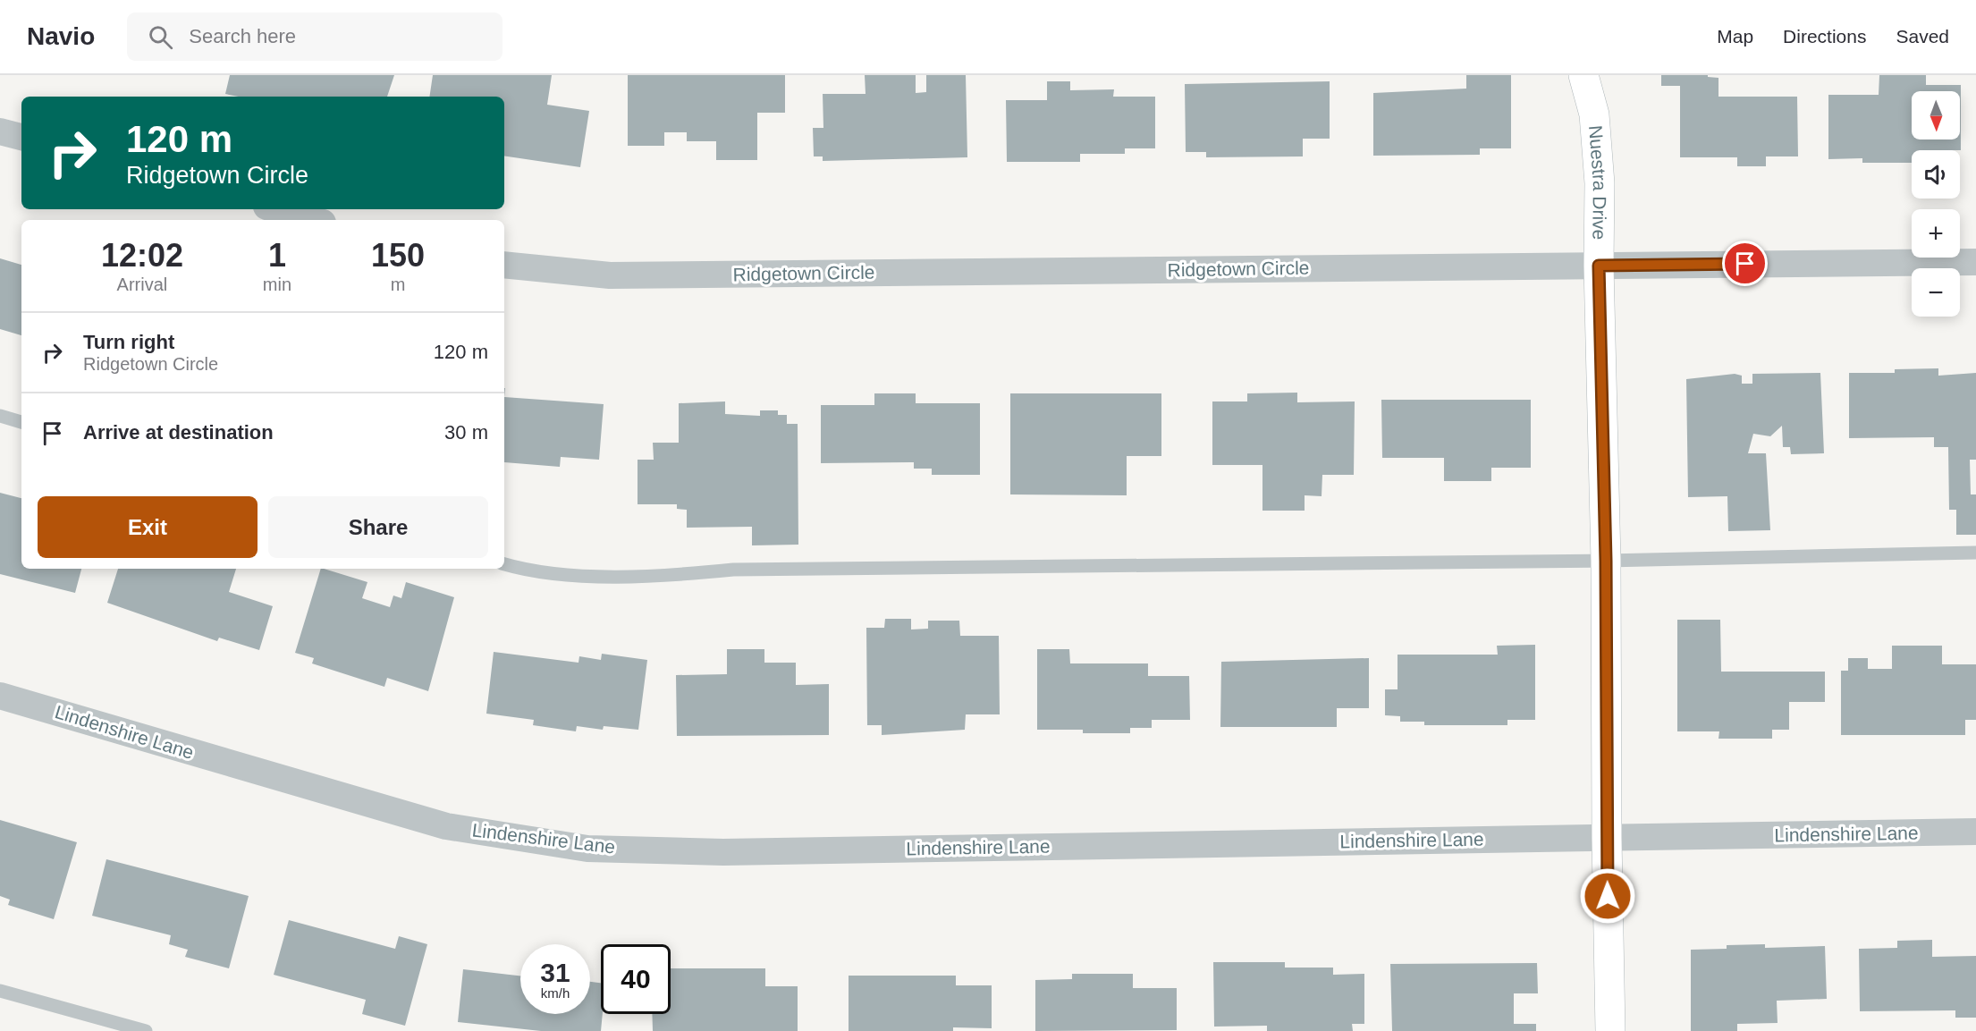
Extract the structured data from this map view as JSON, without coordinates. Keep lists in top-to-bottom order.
{
  "streets": {
    "street": ["Nuestra Drive", "Ridgetown Circle", "Lindenshire Lane"]
  },
  "crossings": [
    ["Nuestra Drive", "Ridgetown Circle"],
    ["Nuestra Drive", "Lindenshire Lane"]
  ],
  "north": "bottom",
  "page": {
    "header": "Navio",
    "search": "Search here",
    "nav": ["Map", "Directions", "Saved"],
    "map_buttons": ["+", "−"],
    "turn": ["120 m", "Ridgetown Circle"],
    "eta": [
      "12:02",
      "Arrival",
      "1",
      "min",
      "150",
      "m"
    ],
    "list": [
      {
        "name": "Turn right",
        "note": "Ridgetown Circle",
        "value": "120 m"
      },
      {
        "name": "Arrive at destination",
        "value": "30 m"
      }
    ],
    "buttons": ["Exit", "Share"],
    "speed": "31 km/h",
    "limit": "40"
  }
}
